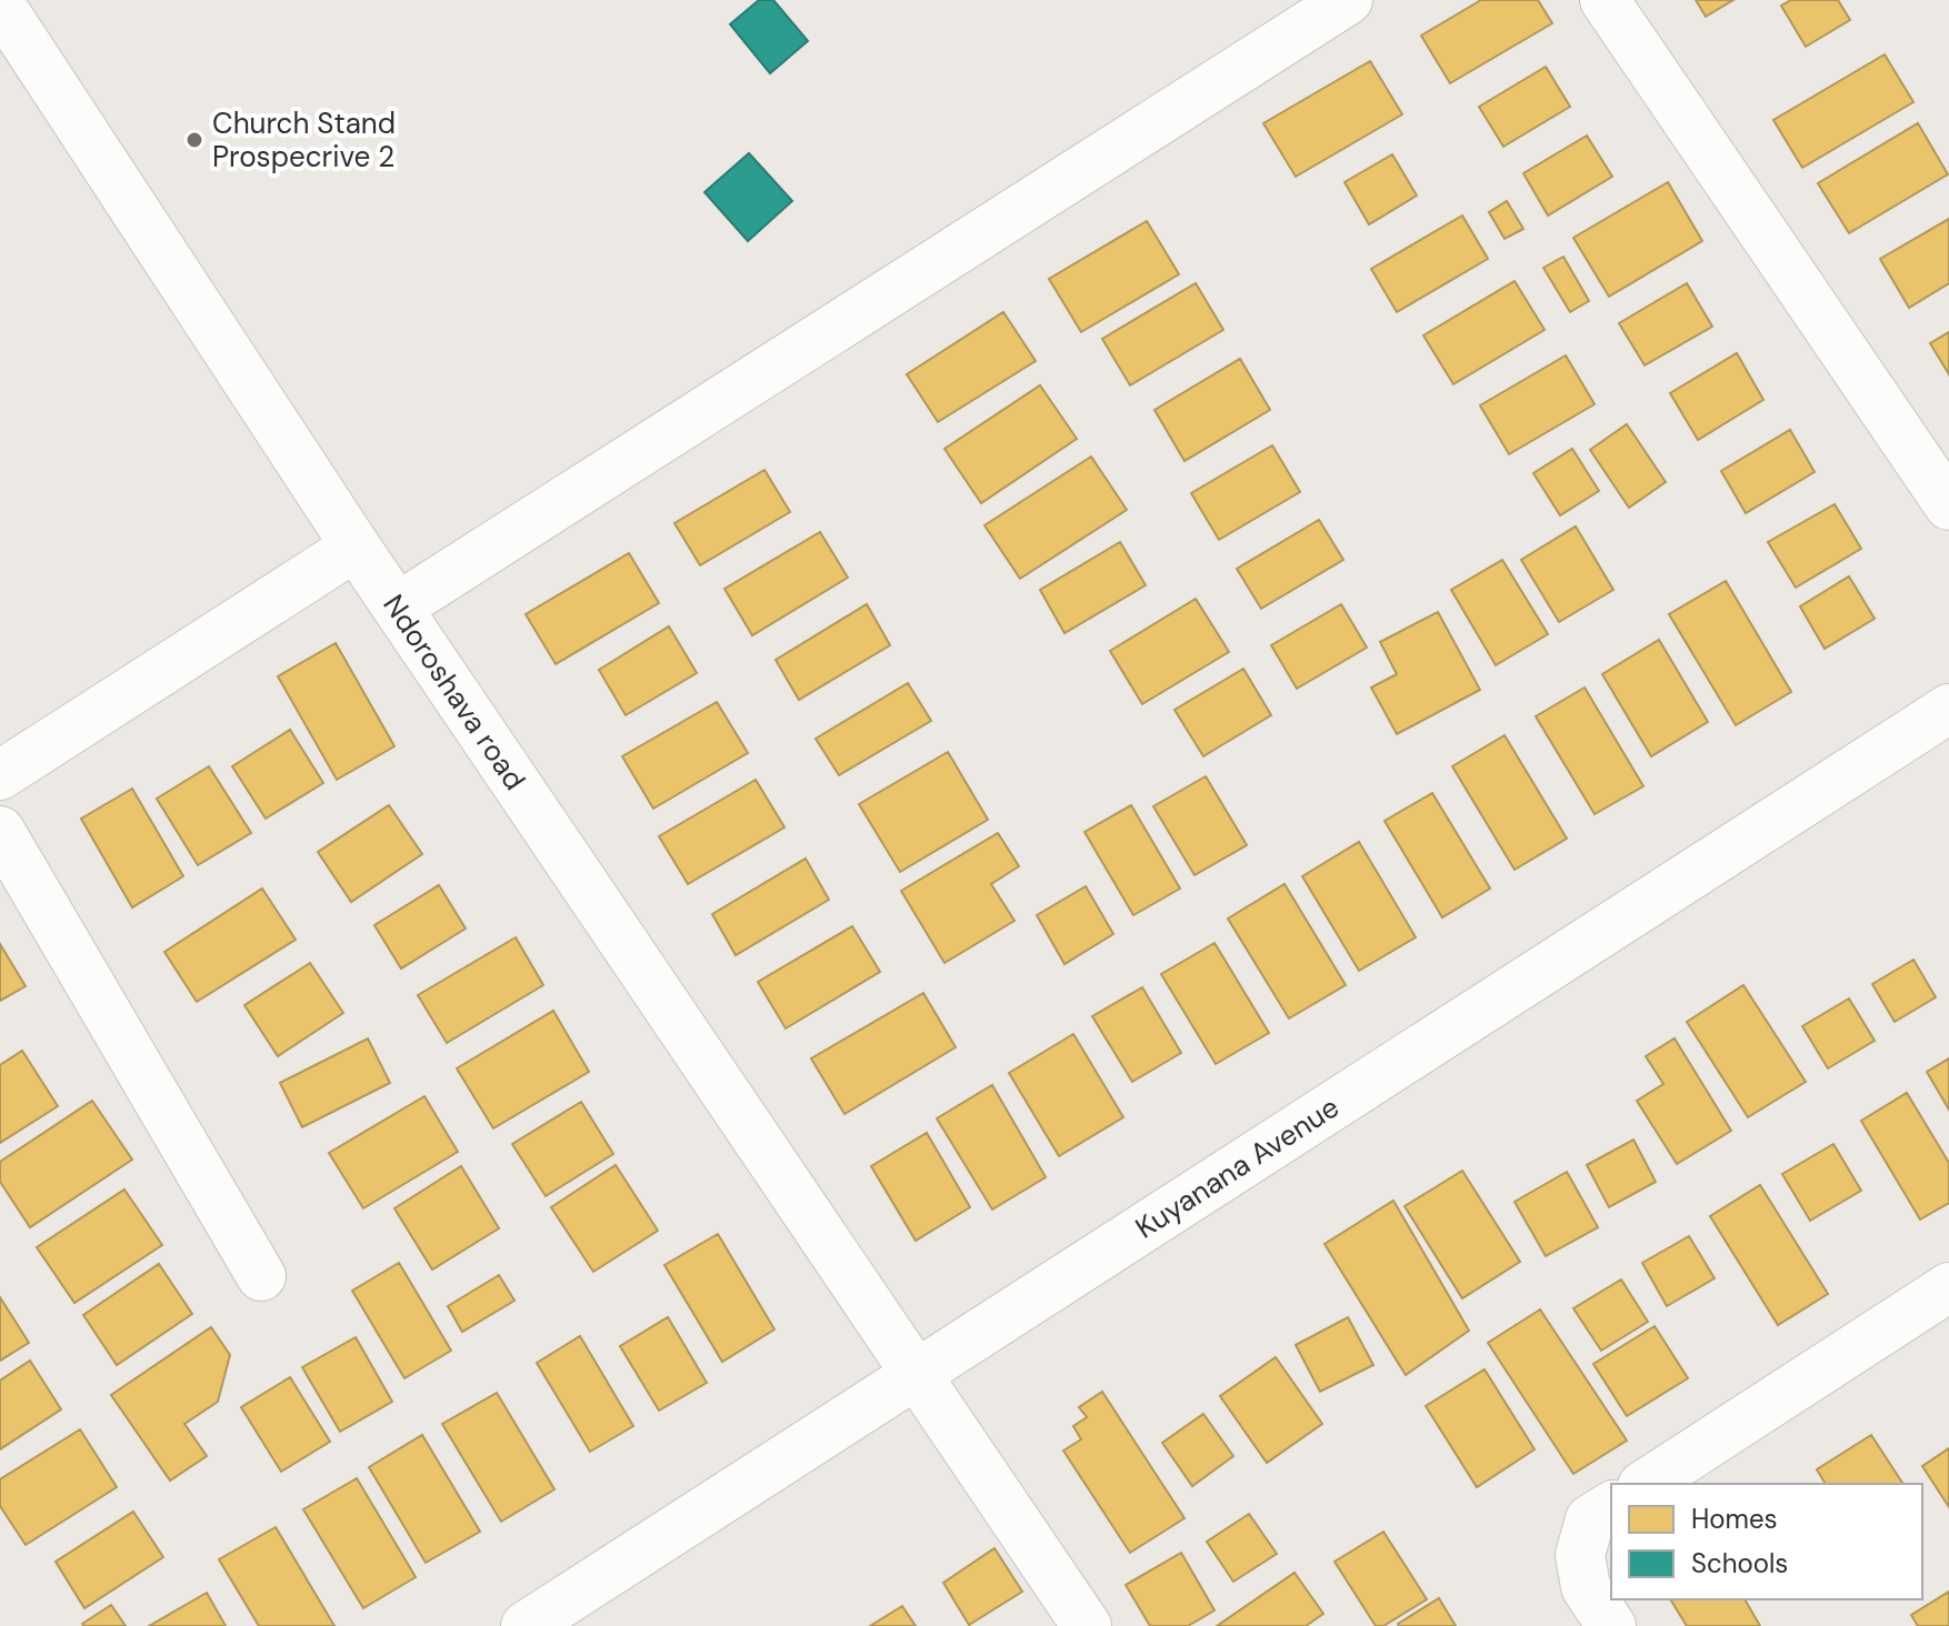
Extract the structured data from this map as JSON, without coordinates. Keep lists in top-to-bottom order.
{
  "streets": {
    "street": ["Ndoroshava road", "Kuyanana Avenue"]
  },
  "crossings": [
    ["Ndoroshava road", "Kuyanana Avenue"]
  ],
  "places": ["Church Stand Prospecrive 2"],
  "legend": ["Homes", "Schools"]
}
